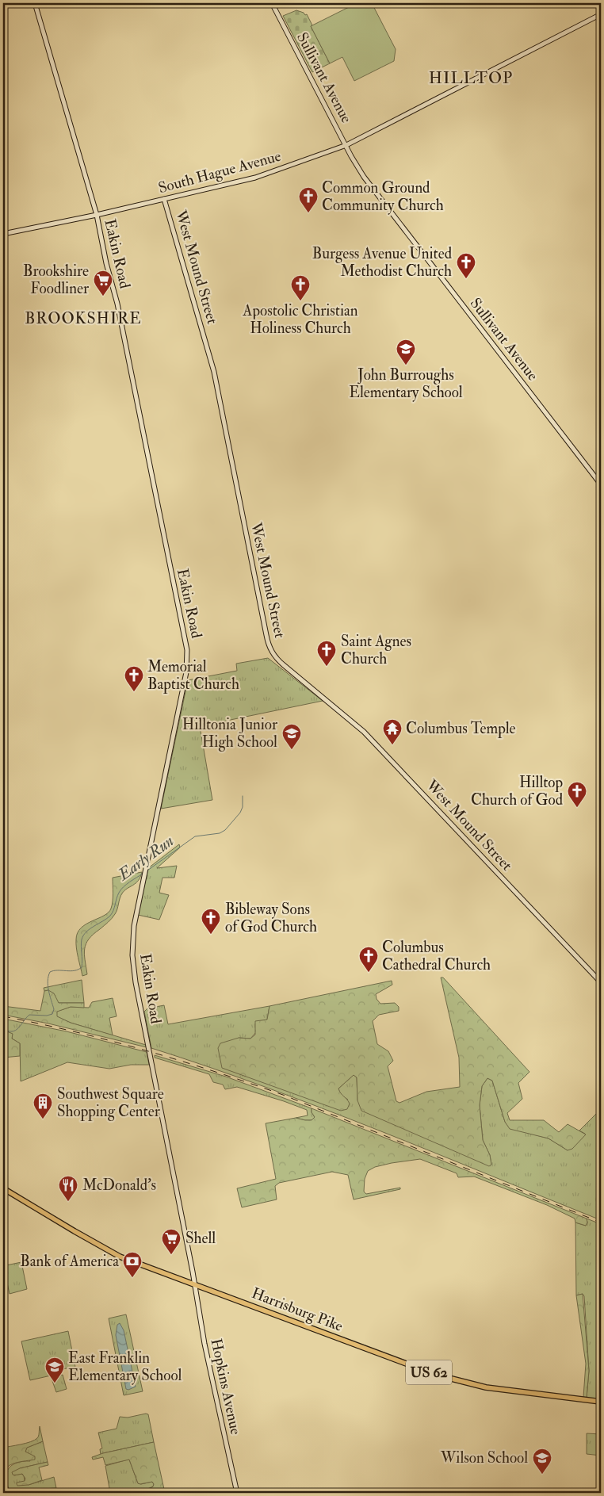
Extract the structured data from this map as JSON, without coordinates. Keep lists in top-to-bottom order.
{
  "streets": {
    "main road": ["Harrisburg Pike", "US 62"],
    "street": [
      "Sullivant Avenue",
      "South Hague Avenue",
      "Eakin Road",
      "West Mound Street",
      "Hopkins Avenue"
    ]
  },
  "crossings": [
    ["Sullivant Avenue", "South Hague Avenue"],
    ["South Hague Avenue", "Eakin Road"],
    ["South Hague Avenue", "West Mound Street"],
    ["Eakin Road", "Harrisburg Pike"],
    ["Eakin Road", "Hopkins Avenue"],
    ["Harrisburg Pike", "Hopkins Avenue"]
  ],
  "districts": ["HILLTOP", "BROOKSHIRE"],
  "water": ["Early Run"],
  "places": {
    "church": [
      "Common Ground Community Church",
      "Burgess Avenue United Methodist Church",
      "Apostolic Christian Holiness Church",
      "Saint Agnes Church",
      "Memorial Baptist Church",
      "Hilltop Church of God",
      "Bibleway Sons of God Church",
      "Columbus Cathedral Church"
    ],
    "supermarket": ["Brookshire Foodliner", "Shell"],
    "school or university": [
      "John Burroughs Elementary School",
      "Hilltonia Junior High School",
      "East Franklin Elementary School",
      "Wilson School"
    ],
    "temple": ["Columbus Temple"],
    "building": ["Southwest Square Shopping Center"],
    "restaurant": ["McDonald's"],
    "bank": ["Bank of America"]
  }
}
